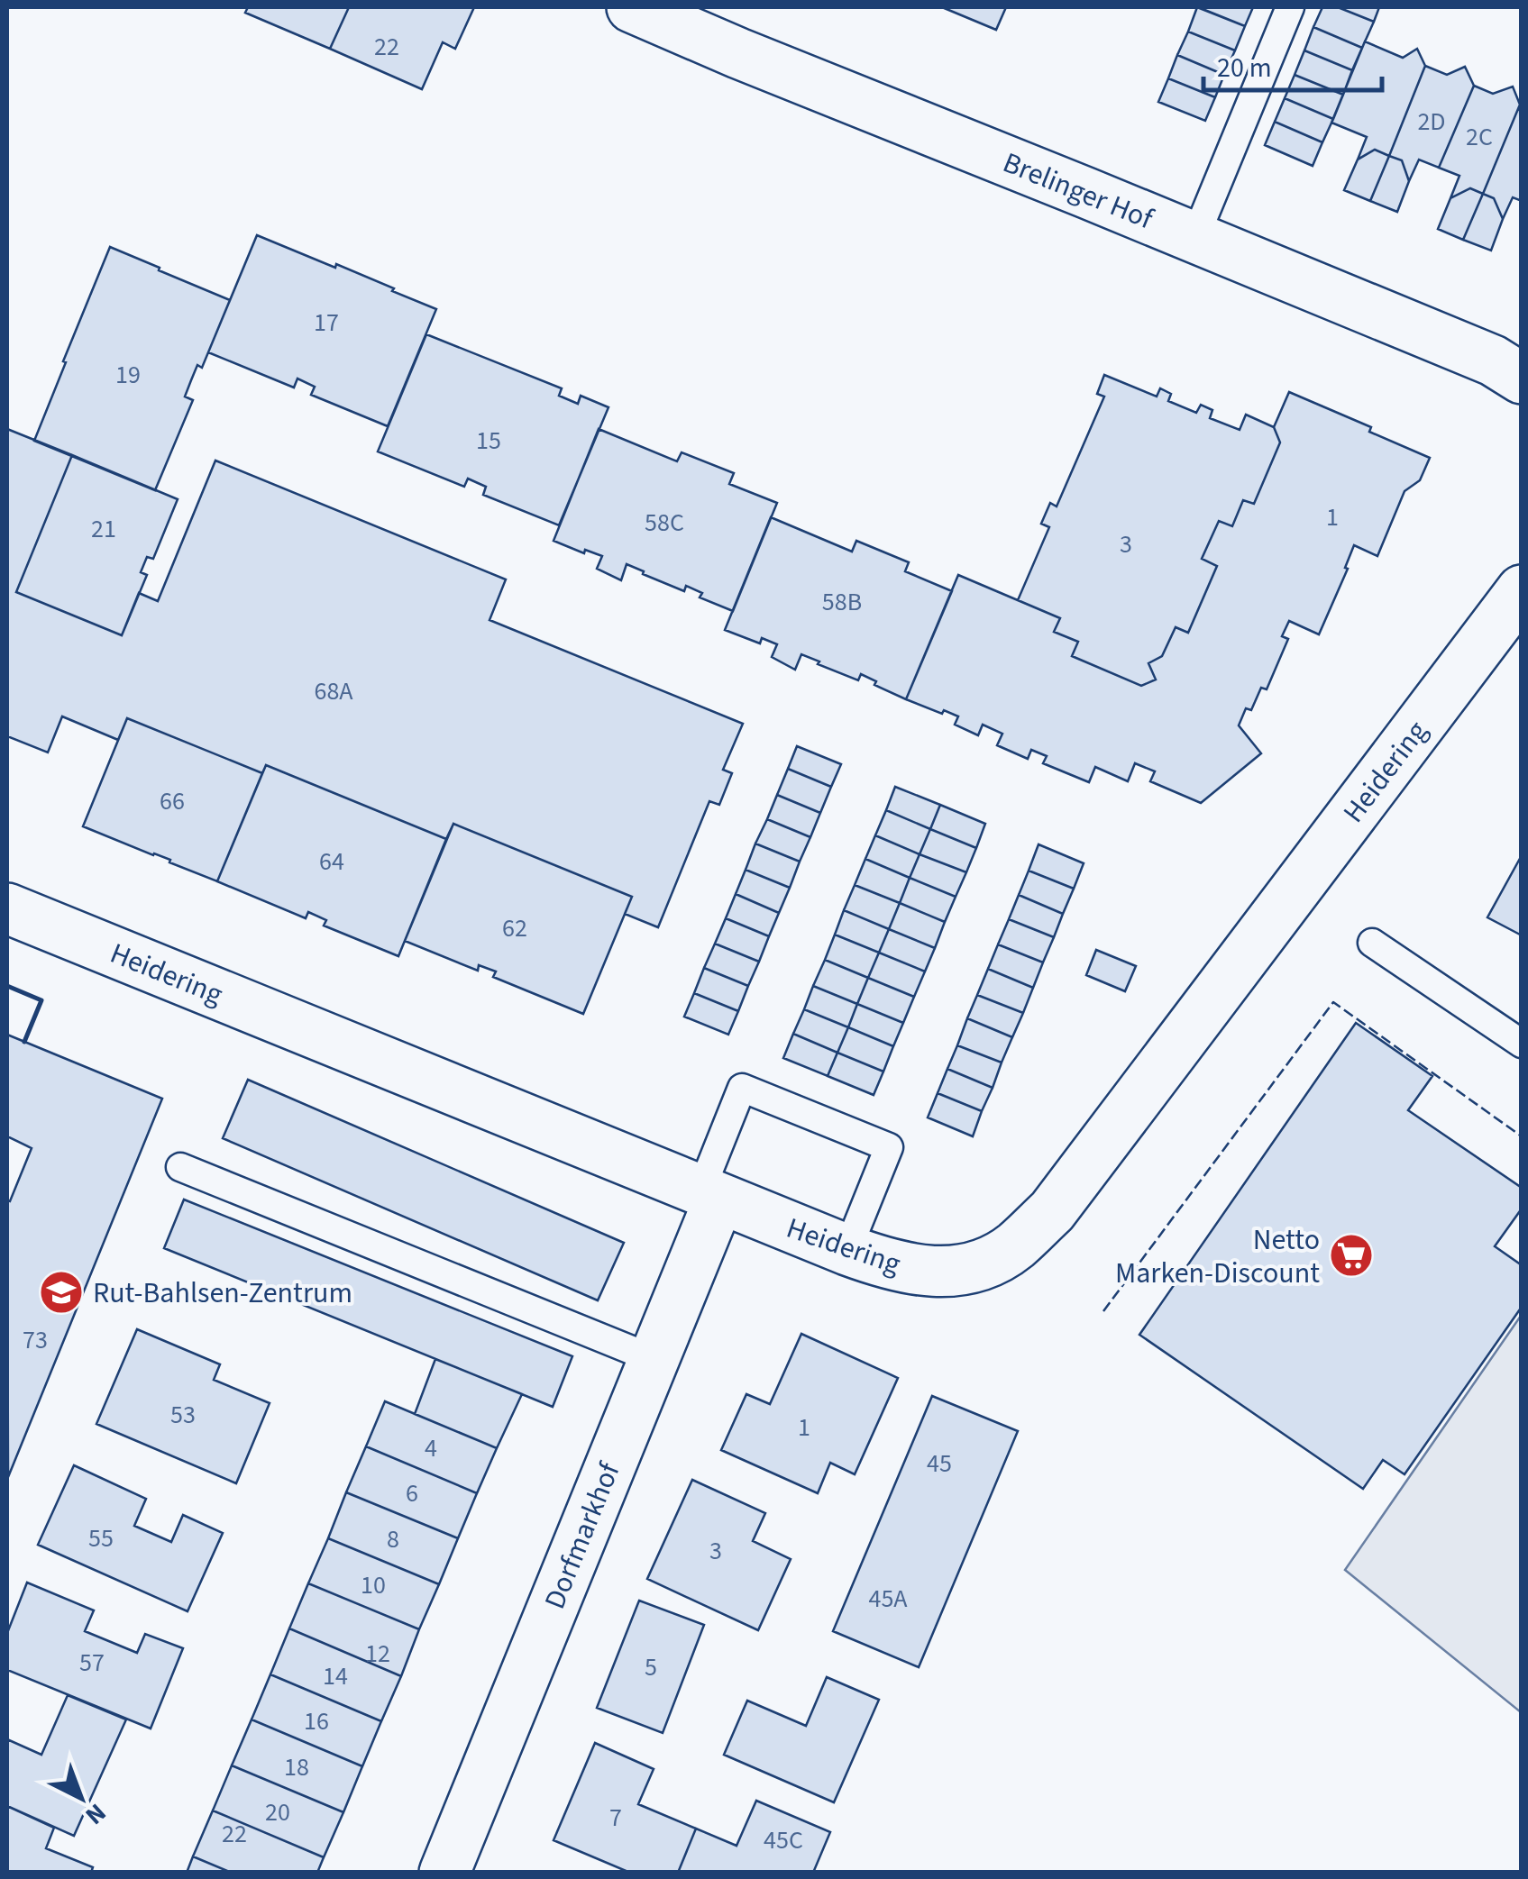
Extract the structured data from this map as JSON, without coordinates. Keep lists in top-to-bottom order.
{
  "streets": {
    "street": ["Brelinger Hof", "Heidering", "Dorfmarkhof"]
  },
  "crossings": [
    ["Heidering", "Dorfmarkhof"]
  ],
  "places": {
    "supermarket": ["Netto Marken-Discount"],
    "school or university": ["Rut-Bahlsen-Zentrum"]
  },
  "house_numbers": [
    "22",
    "2D",
    "2C",
    "17",
    "19",
    "15",
    "1",
    "58C",
    "21",
    "3",
    "58B",
    "68A",
    "66",
    "64",
    "62",
    "73",
    "53",
    "1",
    "4",
    "45",
    "6",
    "55",
    "8",
    "3",
    "10",
    "45A",
    "12",
    "57",
    "5",
    "14",
    "16",
    "18",
    "20",
    "7",
    "22",
    "45C"
  ],
  "scale_bar": "20 m",
  "north": "bottom right"
}
